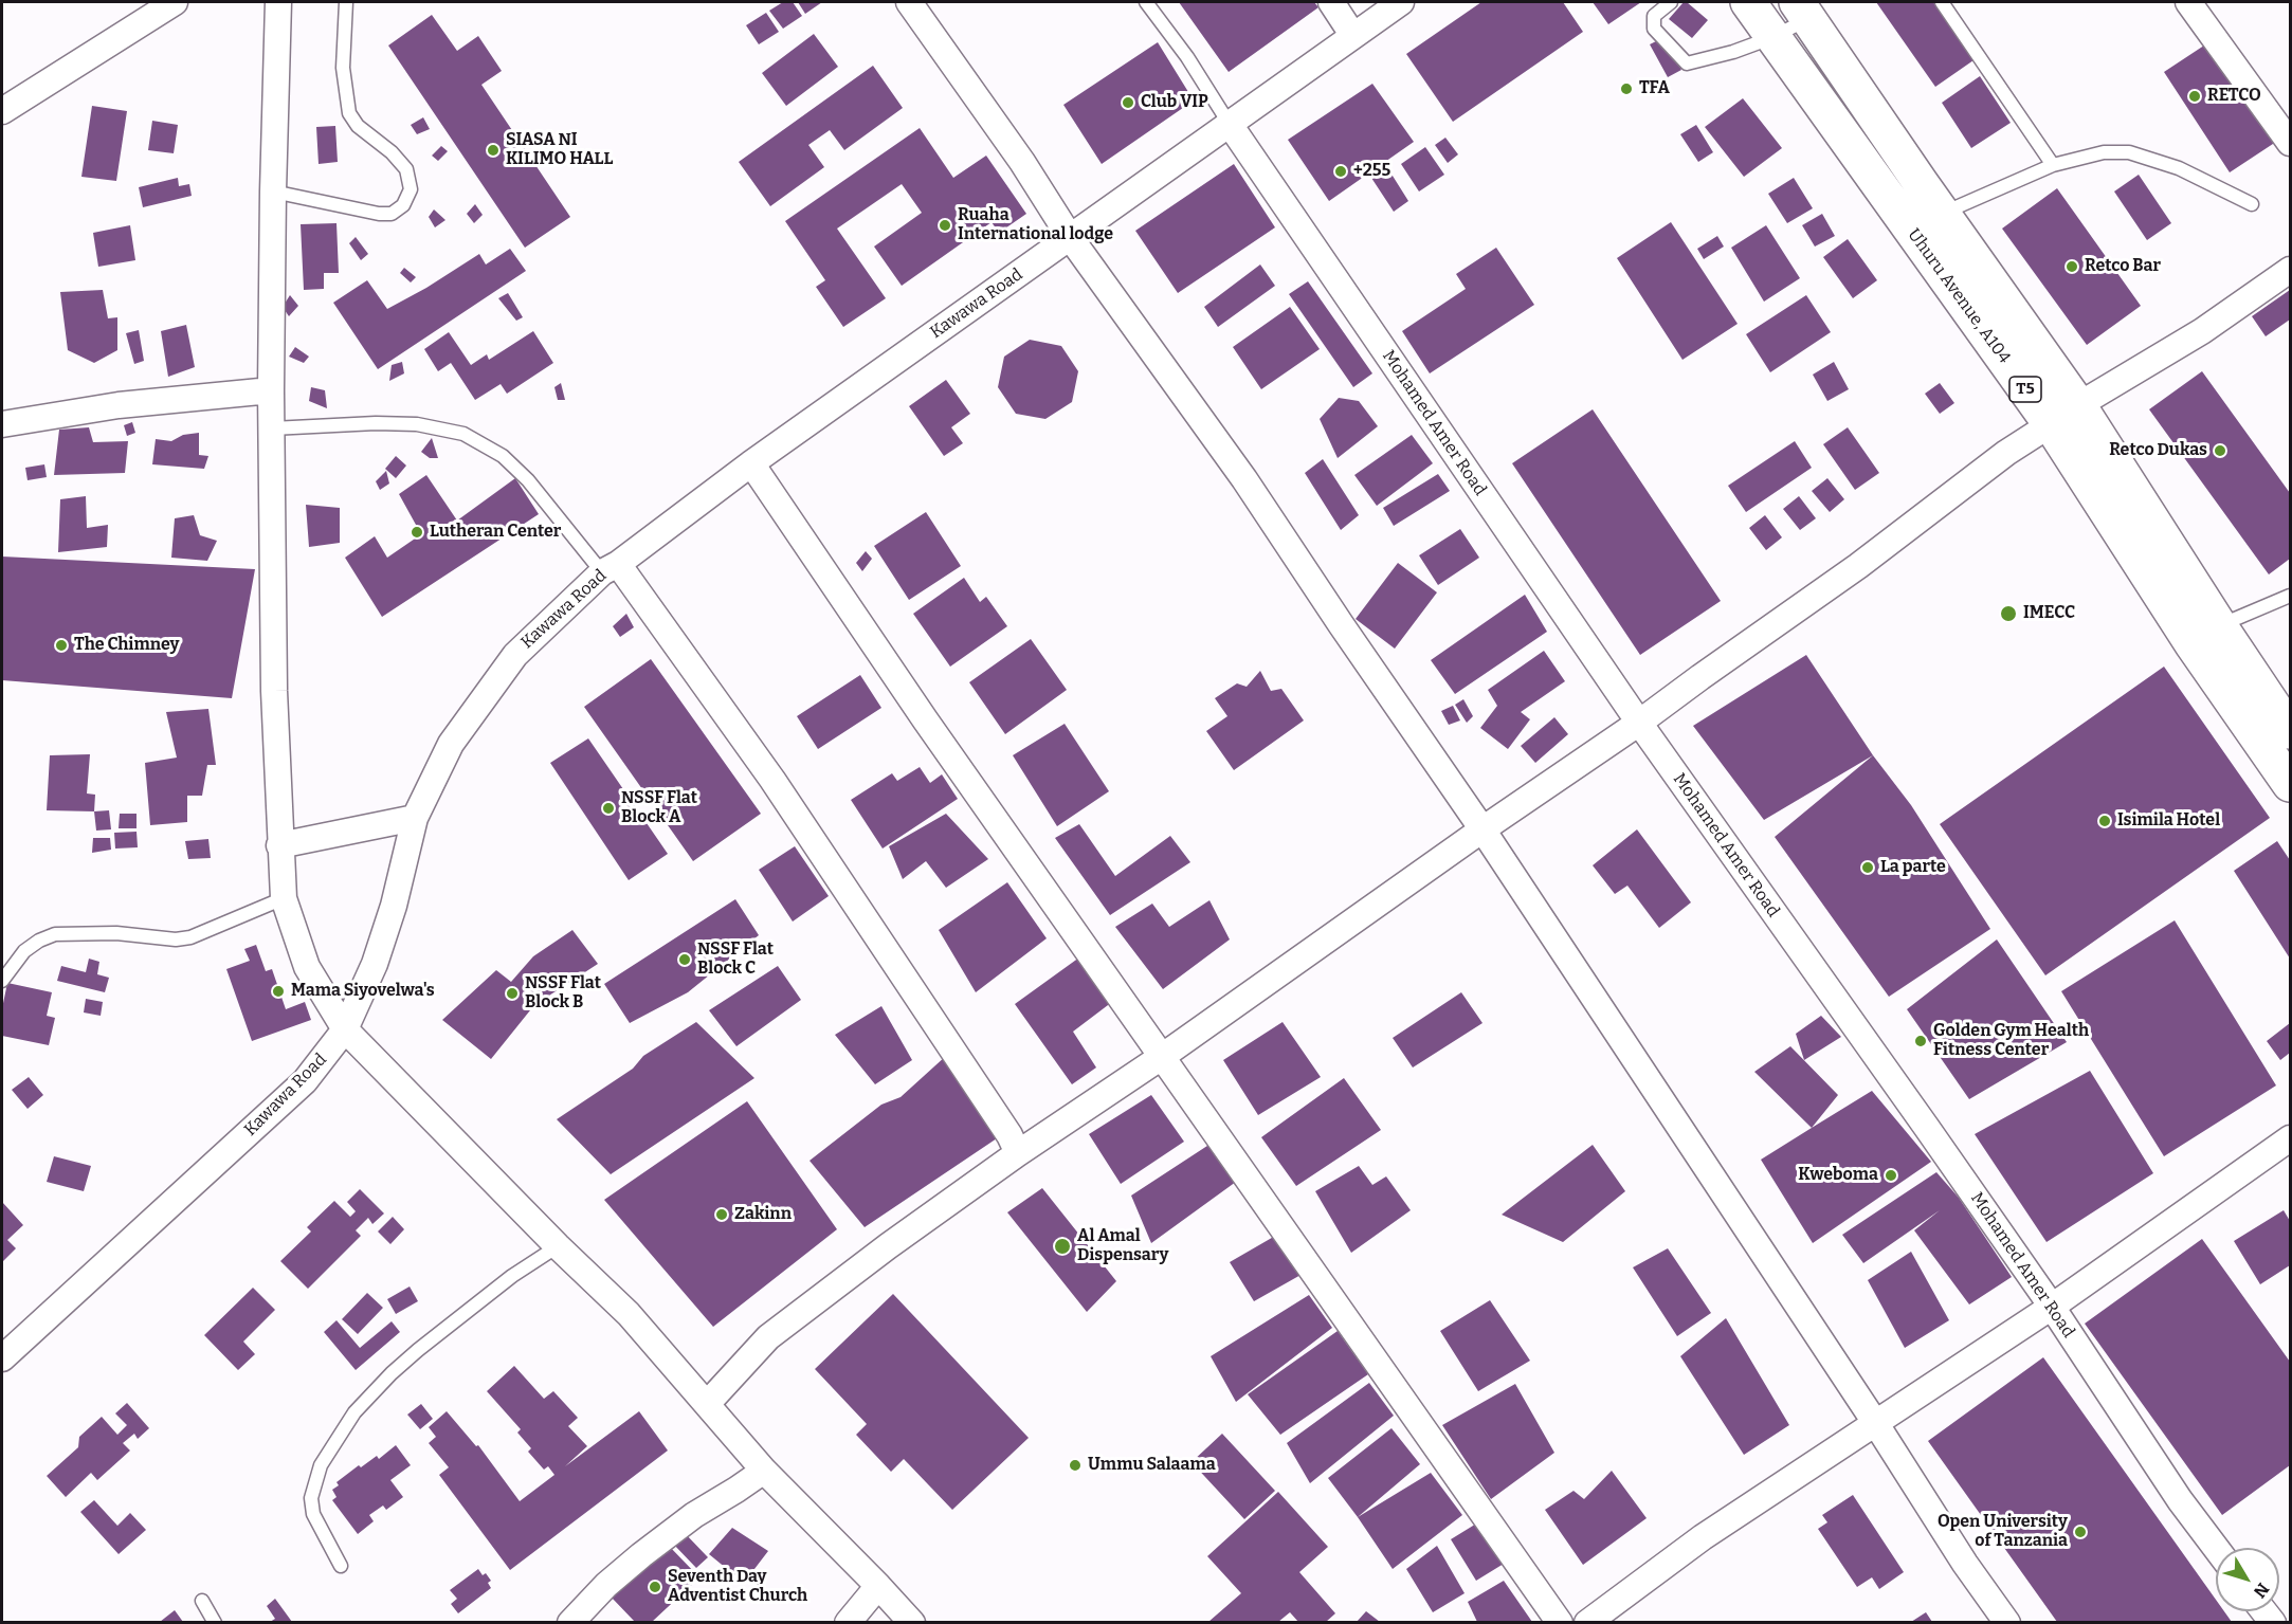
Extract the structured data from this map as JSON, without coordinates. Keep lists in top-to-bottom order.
{
  "streets": {
    "highway": ["Uhuru Avenue, A104", "T5"],
    "street": ["Kawawa Road", "Mohamed Amer Road"]
  },
  "crossings": [
    ["Kawawa Road", "Mohamed Amer Road"]
  ],
  "places": [
    "TFA",
    "RETCO",
    "Club VIP",
    "SIASA NI KILIMO HALL",
    "+255",
    "Ruaha International lodge",
    "Retco Bar",
    "Retco Dukas",
    "Lutheran Center",
    "IMECC",
    "The Chimney",
    "NSSF Flat Block A",
    "Isimila Hotel",
    "La parte",
    "NSSF Flat Block C",
    "Mama Siyovelwa's",
    "NSSF Flat Block B",
    "Golden Gym Health Fitness Center",
    "Kweboma",
    "Zakinn",
    "Al Amal Dispensary",
    "Ummu Salaama",
    "Open University of Tanzania",
    "Seventh Day Adventist Church"
  ],
  "north": "bottom right"
}
